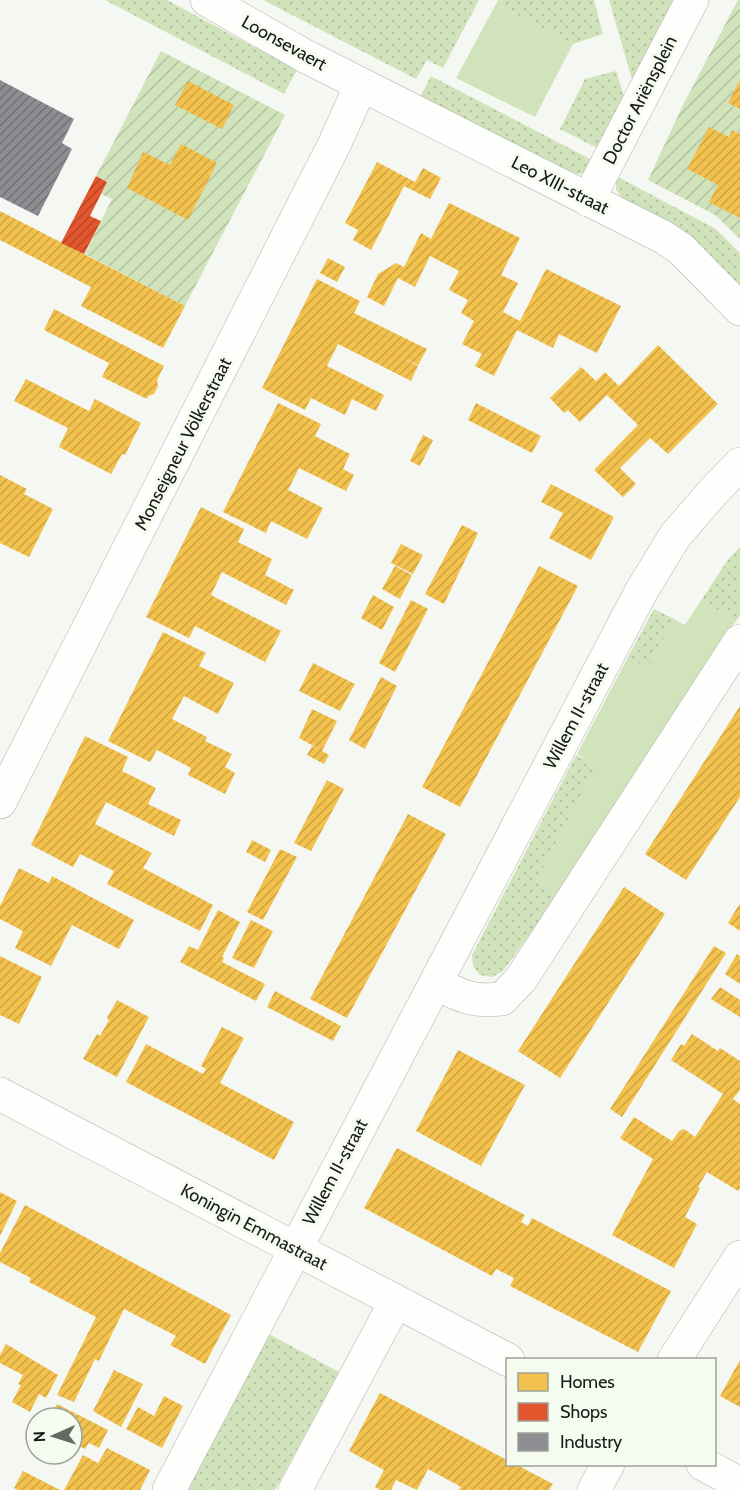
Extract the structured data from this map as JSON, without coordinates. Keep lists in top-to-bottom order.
{
  "streets": {
    "street": [
      "Loonsevaert",
      "Doctor Ariënsplein",
      "Leo XIII-straat",
      "Monseigneur Völkerstraat",
      "Willem II-straat",
      "Koningin Emmastraat"
    ]
  },
  "crossings": [
    ["Loonsevaert", "Leo XIII-straat"],
    ["Loonsevaert", "Monseigneur Völkerstraat"],
    ["Doctor Ariënsplein", "Leo XIII-straat"],
    ["Leo XIII-straat", "Monseigneur Völkerstraat"],
    ["Willem II-straat", "Koningin Emmastraat"]
  ],
  "legend": ["Homes", "Shops", "Industry"],
  "north": "left"
}
